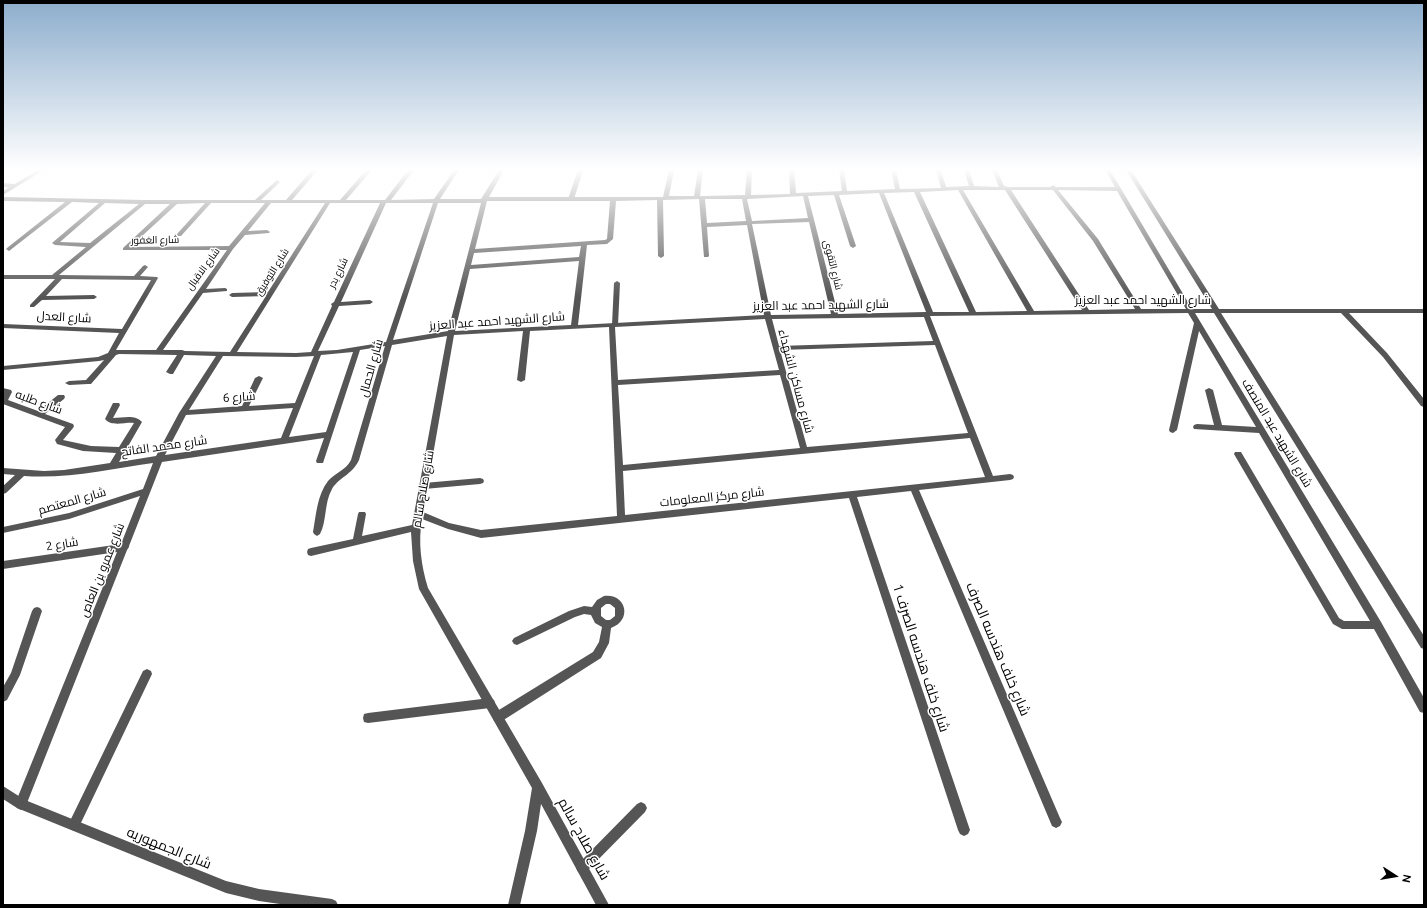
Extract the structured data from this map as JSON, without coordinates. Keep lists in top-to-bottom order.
{
  "streets": {
    "street": [
      "شارع الغفور",
      "شارع التقوى",
      "شارع الاقبال",
      "شارع التوفيق",
      "شارع بدر",
      "شارع الشهيد احمد عبد العزيز",
      "شارع العدل",
      "شارع الحمال",
      "شارع مساكن الشهداء",
      "شارع 6",
      "شارع طلبه",
      "شارع الشهيد عبد المنصف",
      "شارع محمد الفاتح",
      "شارع صلاح سالم",
      "شارع مركز المعلومات",
      "شارع المعتصم",
      "شارع 2",
      "شارع عمرو بن العاص",
      "شارع خلف هندسه الصرف",
      "شارع خلف هندسه الصرف 1",
      "شارع الجمهوريه"
    ]
  },
  "crossings": [
    ["شارع الغفور", "شارع الاقبال"],
    ["شارع التقوى", "شارع الشهيد احمد عبد العزيز"],
    ["شارع الاقبال", "شارع الشهيد احمد عبد العزيز"],
    ["شارع التوفيق", "شارع الشهيد احمد عبد العزيز"],
    ["شارع بدر", "شارع الشهيد احمد عبد العزيز"],
    ["شارع بدر", "شارع 6"],
    ["شارع بدر", "شارع محمد الفاتح"],
    ["شارع الشهيد احمد عبد العزيز", "شارع الحمال"],
    ["شارع الشهيد احمد عبد العزيز", "شارع مساكن الشهداء"],
    ["شارع الشهيد احمد عبد العزيز", "شارع الشهيد عبد المنصف"],
    ["شارع الشهيد احمد عبد العزيز", "شارع صلاح سالم"],
    ["شارع الشهيد احمد عبد العزيز", "شارع عمرو بن العاص"],
    ["شارع 6", "شارع عمرو بن العاص"],
    ["شارع محمد الفاتح", "شارع عمرو بن العاص"],
    ["شارع صلاح سالم", "شارع مركز المعلومات"],
    ["شارع مركز المعلومات", "شارع خلف هندسه الصرف"],
    ["شارع مركز المعلومات", "شارع خلف هندسه الصرف 1"],
    ["شارع المعتصم", "شارع عمرو بن العاص"],
    ["شارع 2", "شارع عمرو بن العاص"],
    ["شارع عمرو بن العاص", "شارع الجمهوريه"]
  ],
  "north": "right"
}
